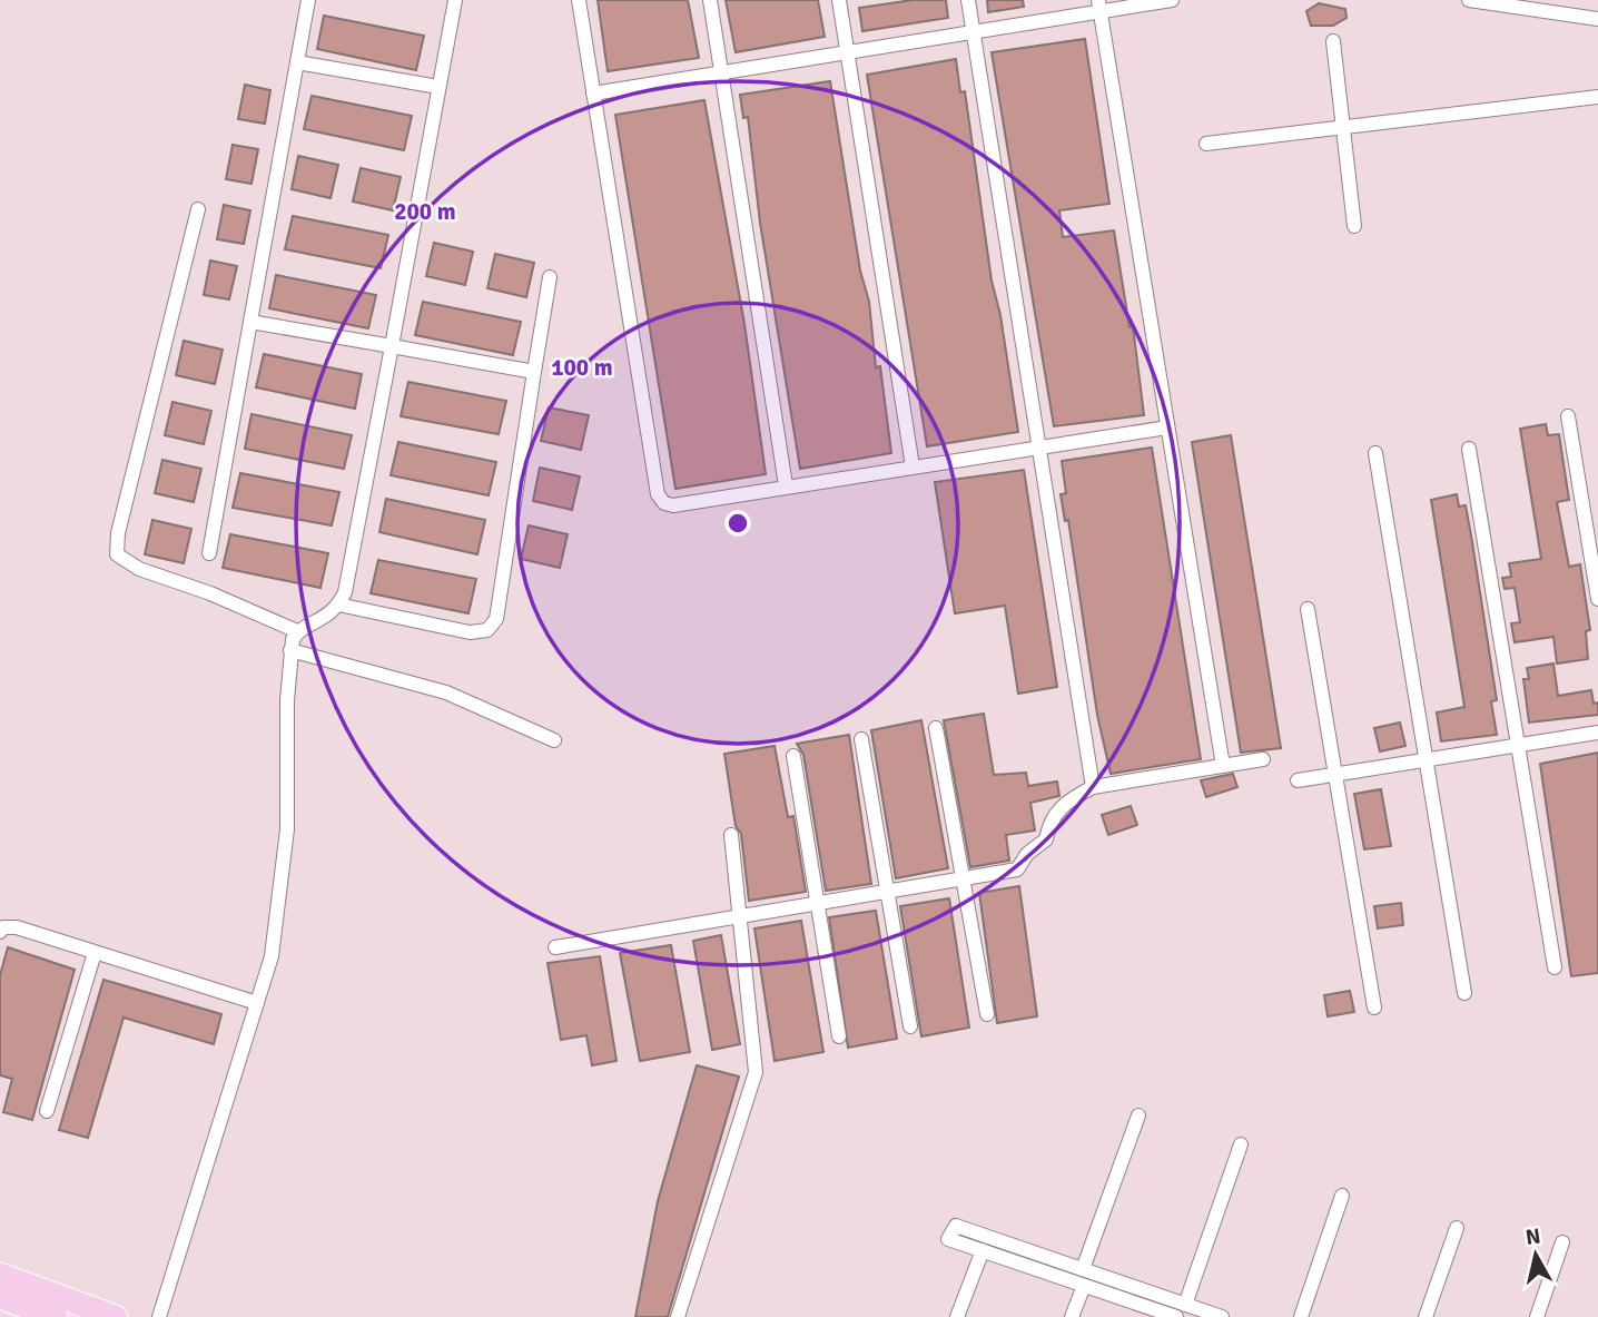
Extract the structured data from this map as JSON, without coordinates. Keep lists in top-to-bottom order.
{
  "north": "top",
  "rings": ["200 m", "100 m"]
}
